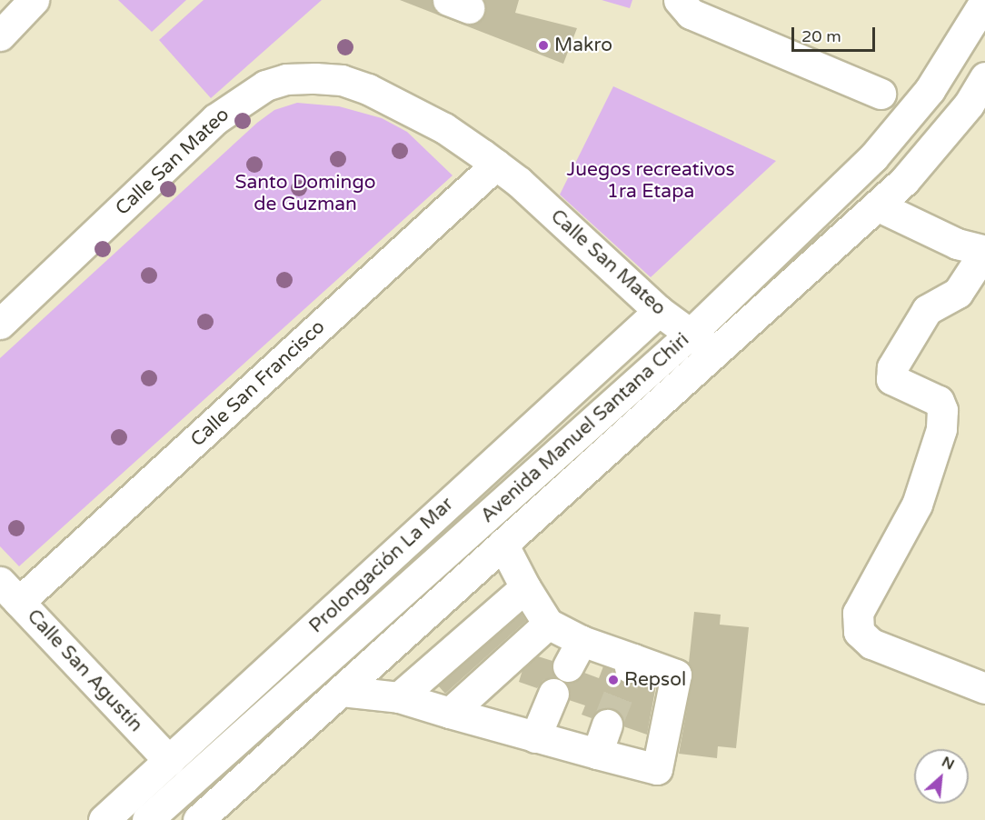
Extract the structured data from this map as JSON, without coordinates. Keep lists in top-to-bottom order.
{
  "streets": {
    "street": [
      "Calle San Mateo",
      "Calle San Francisco",
      "Avenida Manuel Santana Chiri",
      "Prolongación La Mar",
      "Calle San Agustín"
    ]
  },
  "crossings": [
    ["Calle San Mateo", "Calle San Francisco"],
    ["Calle San Mateo", "Avenida Manuel Santana Chiri"],
    ["Calle San Mateo", "Prolongación La Mar"],
    ["Calle San Francisco", "Calle San Agustín"],
    ["Prolongación La Mar", "Calle San Agustín"]
  ],
  "parks": ["Juegos recreativos 1ra Etapa", "Santo Domingo de Guzman"],
  "places": ["Makro", "Repsol"],
  "scale_bar": "20 m",
  "north": "top right"
}
